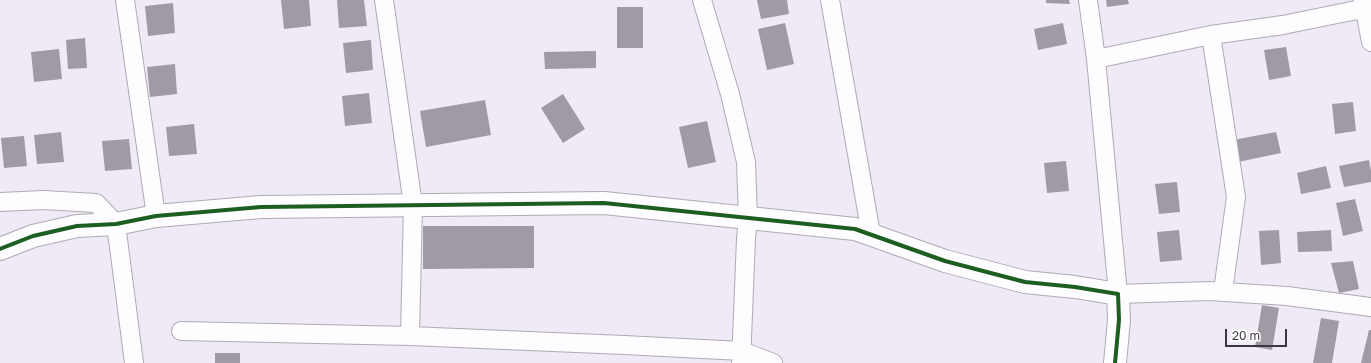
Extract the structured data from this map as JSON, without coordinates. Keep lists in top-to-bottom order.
{
  "scale_bar": "20 m"
}
